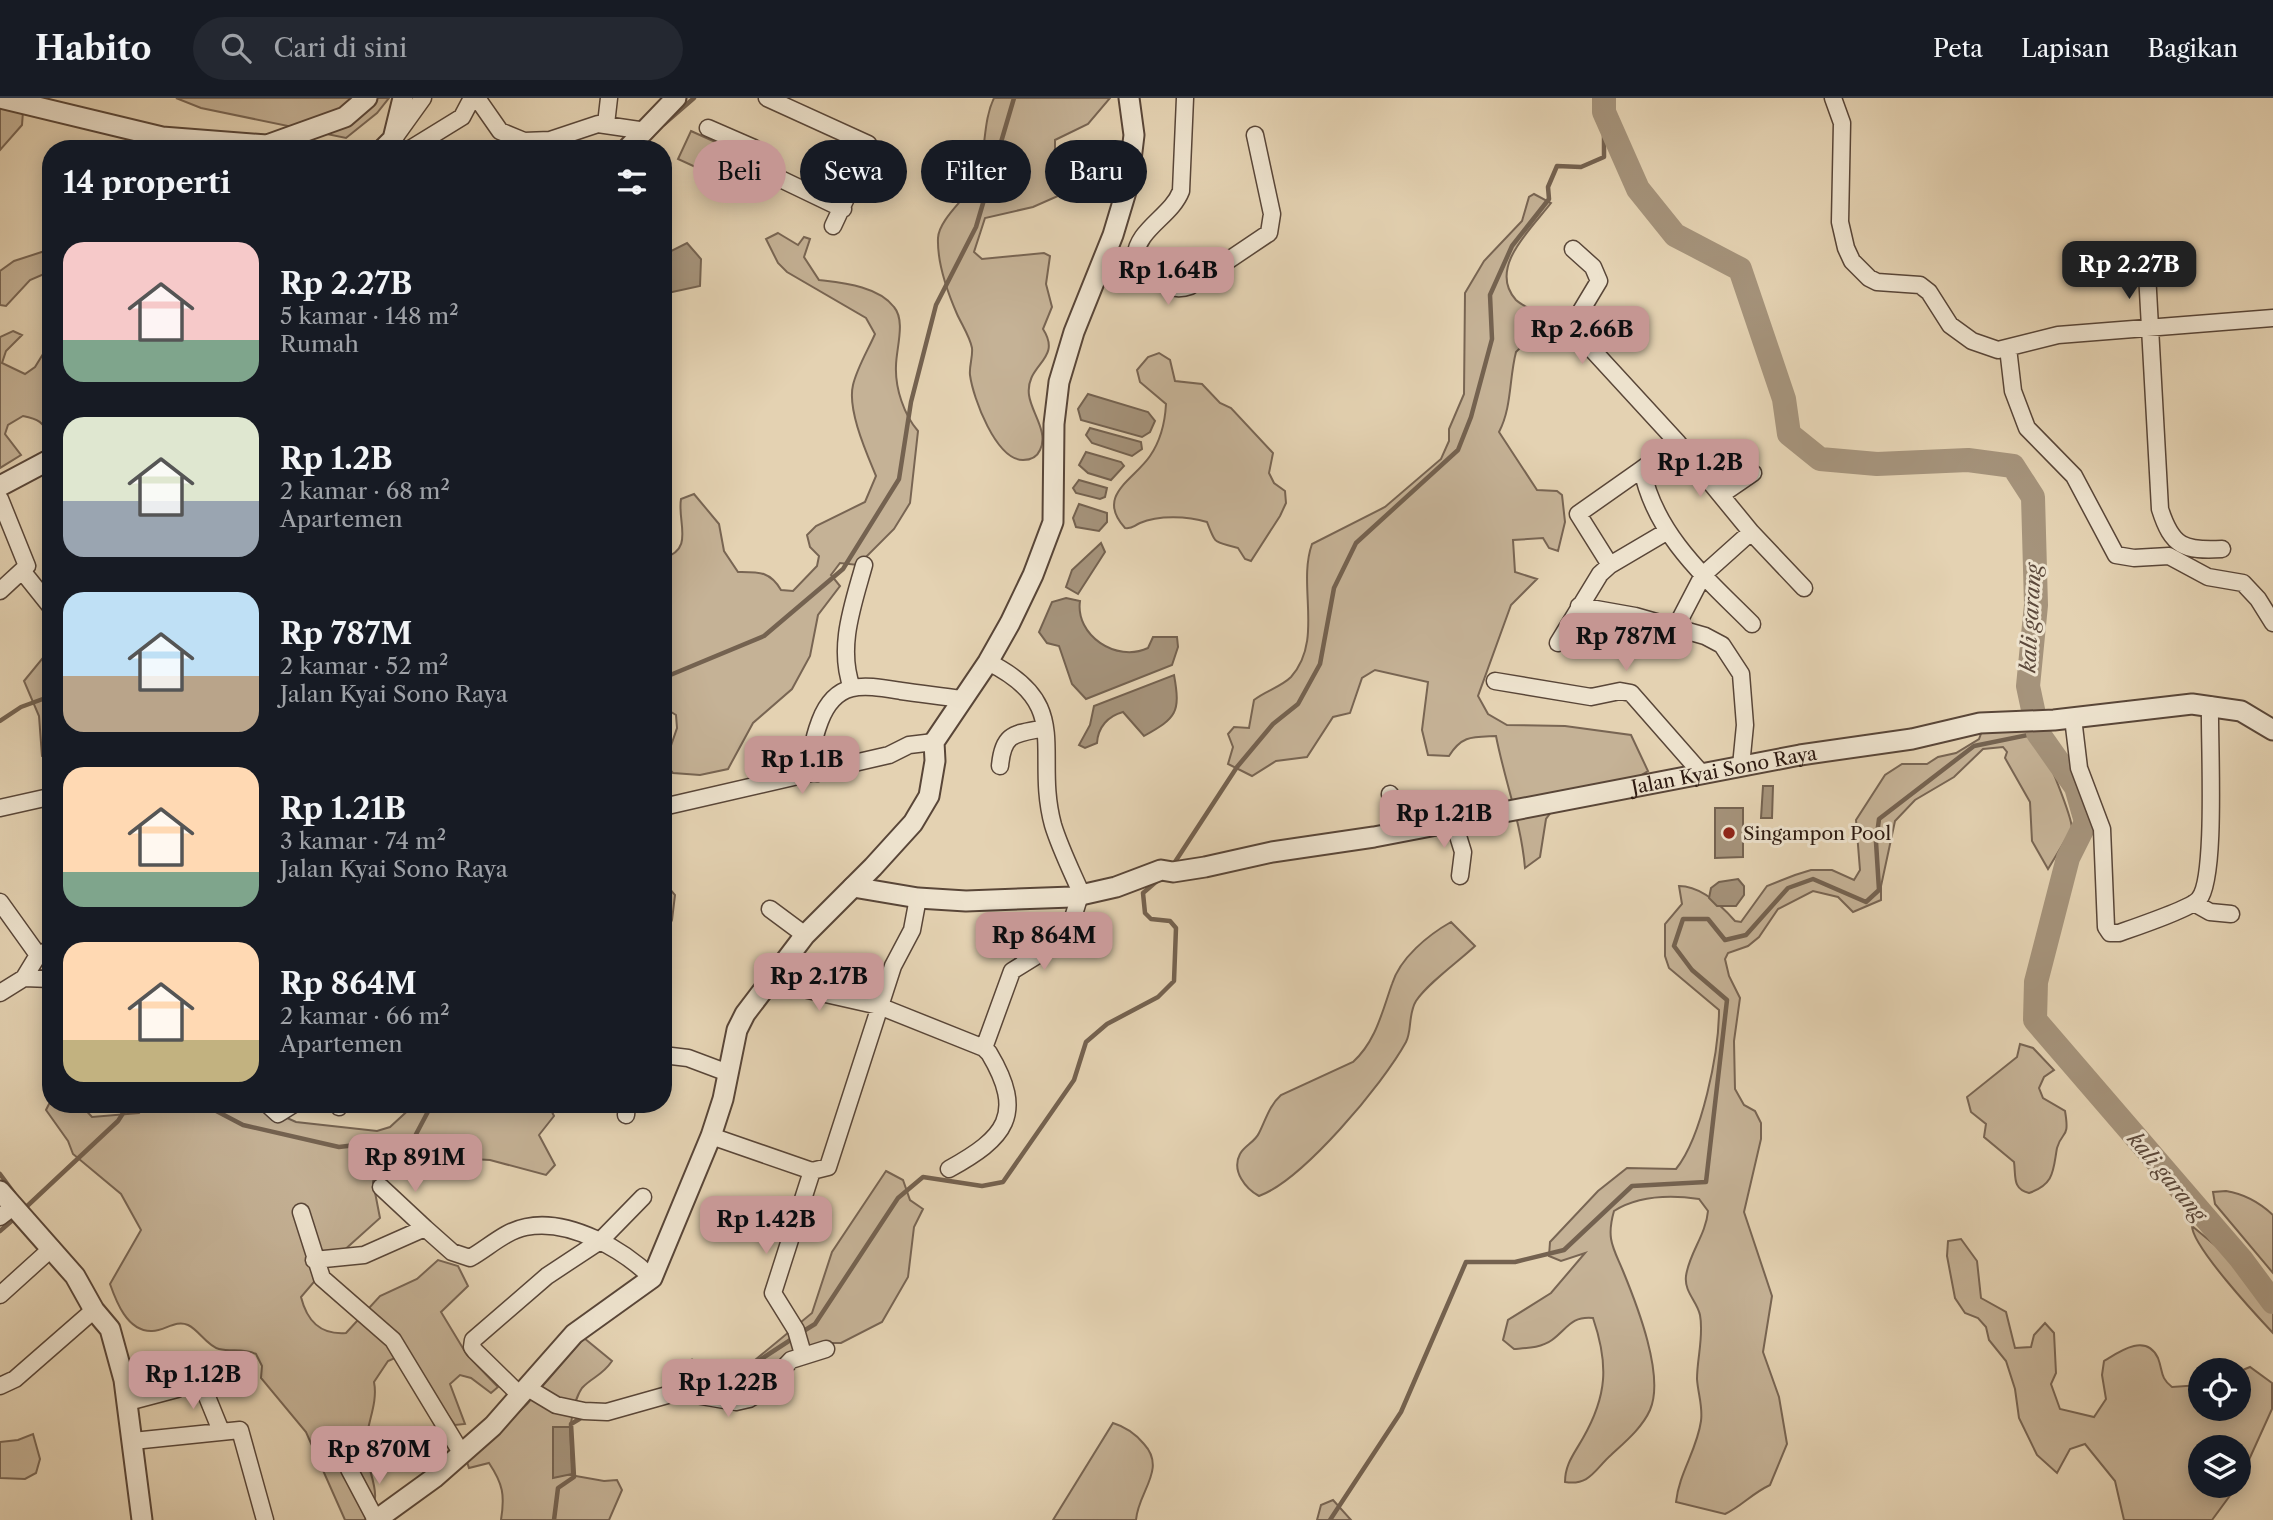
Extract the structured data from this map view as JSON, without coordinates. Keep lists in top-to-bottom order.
{
  "streets": {
    "street": ["Jalan Kyai Sono Raya"]
  },
  "water": ["kali garang"],
  "places": ["Singampon Pool"],
  "page": {
    "header": "Habito",
    "search": "Cari di sini",
    "nav": ["Peta", "Lapisan", "Bagikan"],
    "chip": [
      "Beli",
      "Sewa",
      "Filter",
      "Baru"
    ],
    "heading": "14 properti",
    "list": [
      {
        "name": "Rp 2.27B",
        "note": "5 kamar · 148 m² · Rumah"
      },
      {
        "name": "Rp 1.2B",
        "note": "2 kamar · 68 m² · Apartemen"
      },
      {
        "name": "Rp 787M",
        "note": "2 kamar · 52 m² · Jalan Kyai Sono Raya"
      },
      {
        "name": "Rp 1.21B",
        "note": "3 kamar · 74 m² · Jalan Kyai Sono Raya"
      },
      {
        "name": "Rp 864M",
        "note": "2 kamar · 66 m² · Apartemen"
      }
    ],
    "price": [
      "Rp 2.27B",
      "Rp 1.64B",
      "Rp 2.66B",
      "Rp 1.2B",
      "Rp 787M",
      "Rp 1.1B",
      "Rp 1.21B",
      "Rp 864M",
      "Rp 2.17B",
      "Rp 891M",
      "Rp 1.42B",
      "Rp 1.12B",
      "Rp 1.22B",
      "Rp 870M"
    ]
  }
}
